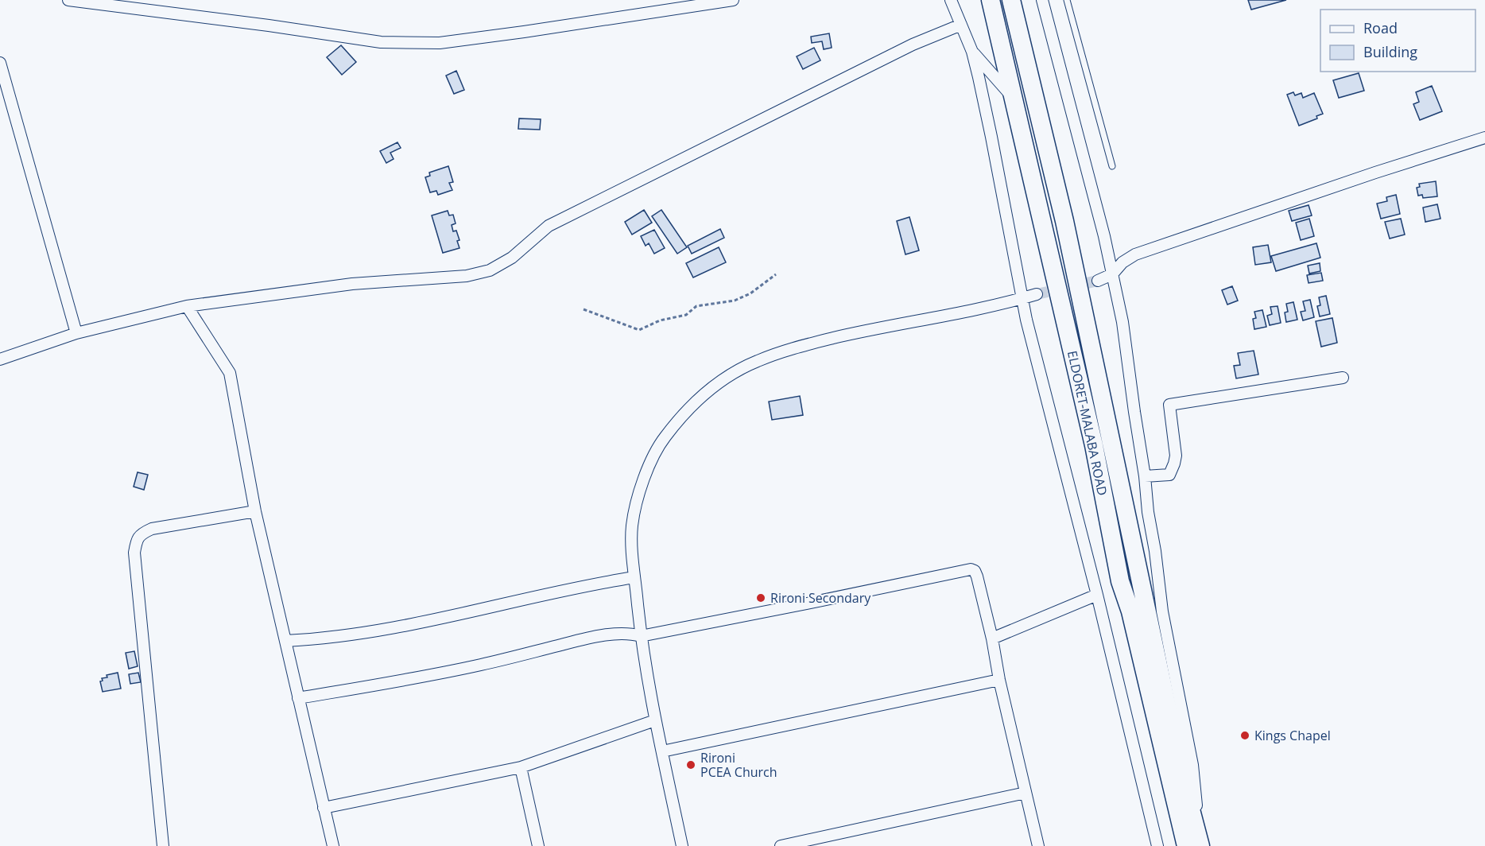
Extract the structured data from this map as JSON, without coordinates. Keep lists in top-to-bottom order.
{
  "streets": {
    "highway": ["ELDORET-MALABA ROAD"]
  },
  "places": ["Rironi Secondary", "Kings Chapel", "Rironi PCEA Church"],
  "legend": ["Road", "Building"]
}
